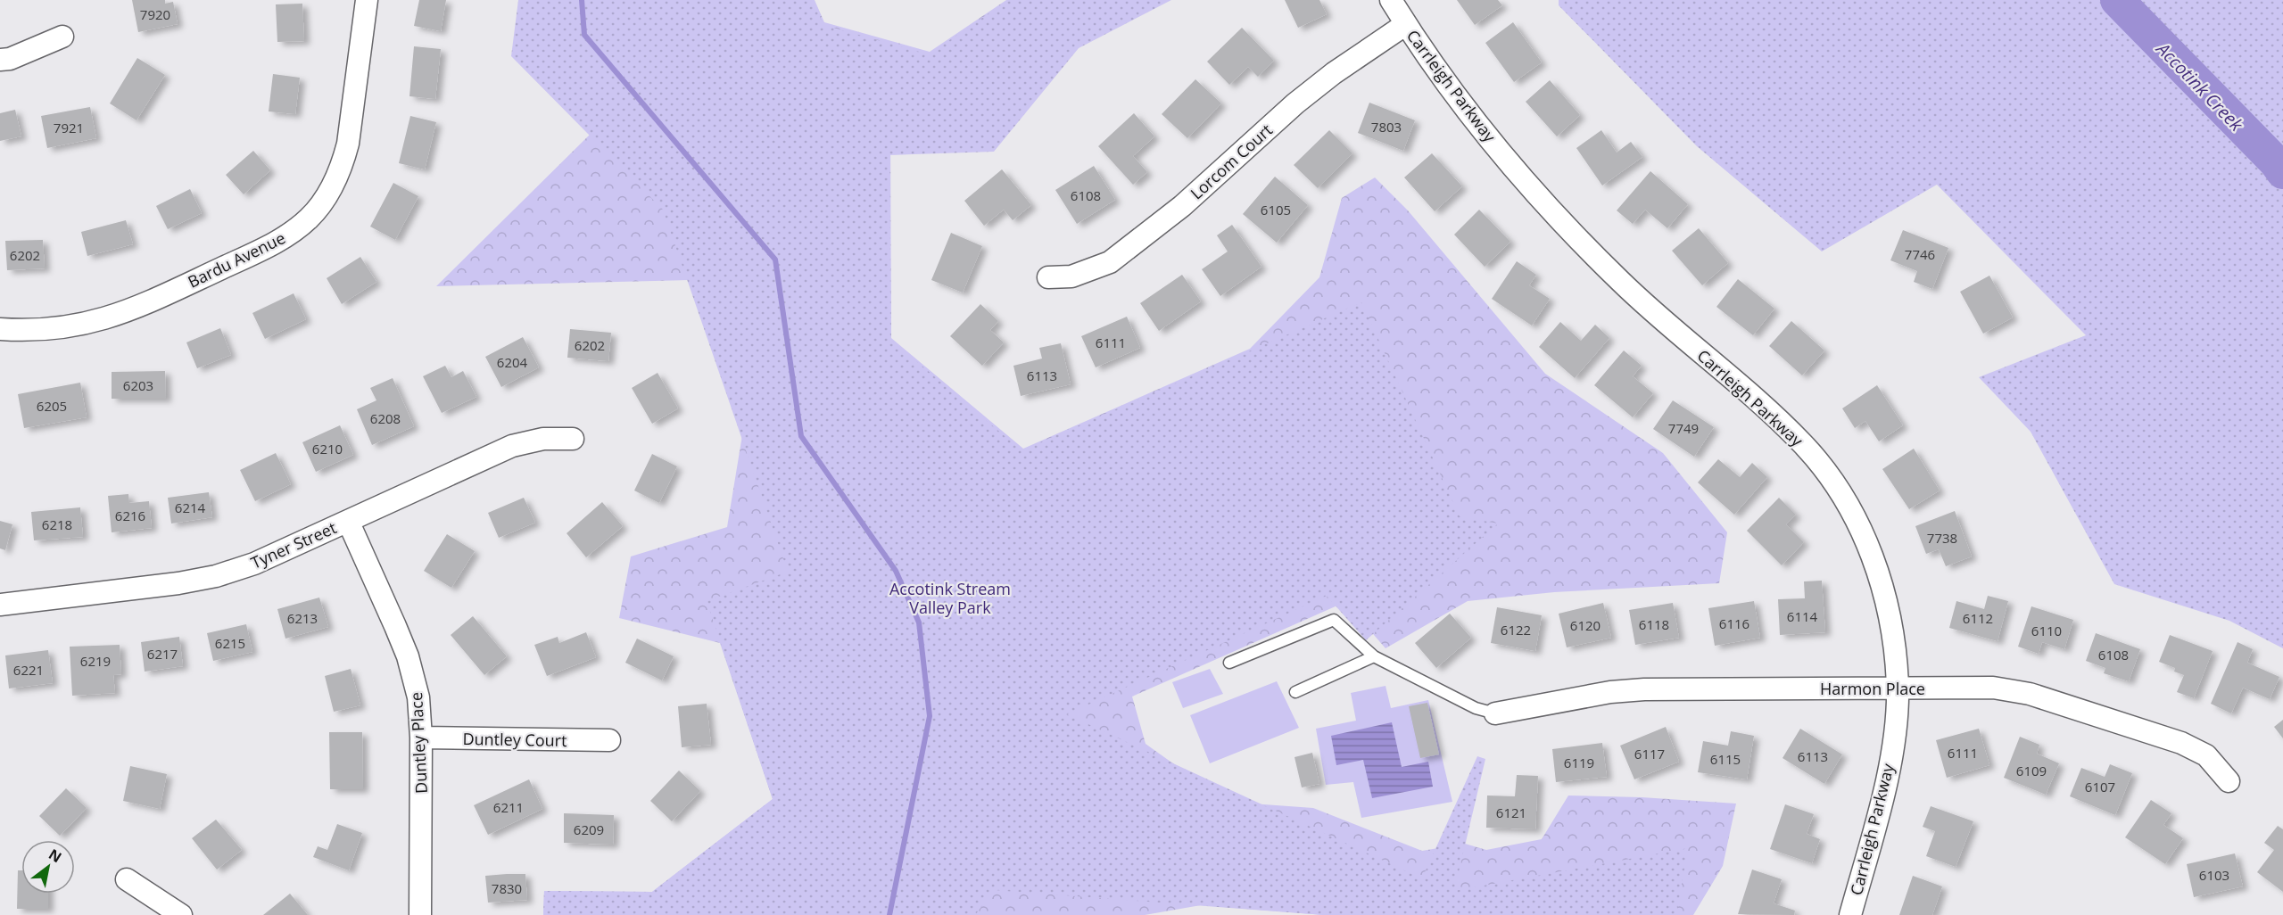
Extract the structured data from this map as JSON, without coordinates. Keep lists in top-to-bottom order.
{
  "streets": {
    "street": [
      "Carrleigh Parkway",
      "Lorcom Court",
      "Bardu Avenue",
      "Tyner Street",
      "Harmon Place",
      "Duntley Court",
      "Duntley Place"
    ]
  },
  "crossings": [
    ["Carrleigh Parkway", "Lorcom Court"],
    ["Carrleigh Parkway", "Harmon Place"],
    ["Tyner Street", "Duntley Place"],
    ["Duntley Court", "Duntley Place"]
  ],
  "water": ["Accotink Creek"],
  "parks": ["Accotink Stream Valley Park"],
  "house_numbers": [
    "7920",
    "7803",
    "7921",
    "6108",
    "6105",
    "7746",
    "6202",
    "6111",
    "6202",
    "6204",
    "6113",
    "6203",
    "6205",
    "6208",
    "7749",
    "6210",
    "6214",
    "6216",
    "6218",
    "7738",
    "6114",
    "6213",
    "6112",
    "6116",
    "6118",
    "6120",
    "6122",
    "6110",
    "6215",
    "6217",
    "6108",
    "6219",
    "6221",
    "6111",
    "6117",
    "6113",
    "6115",
    "6119",
    "6109",
    "6107",
    "6211",
    "6121",
    "6209",
    "6103",
    "7830"
  ],
  "north": "top right"
}
